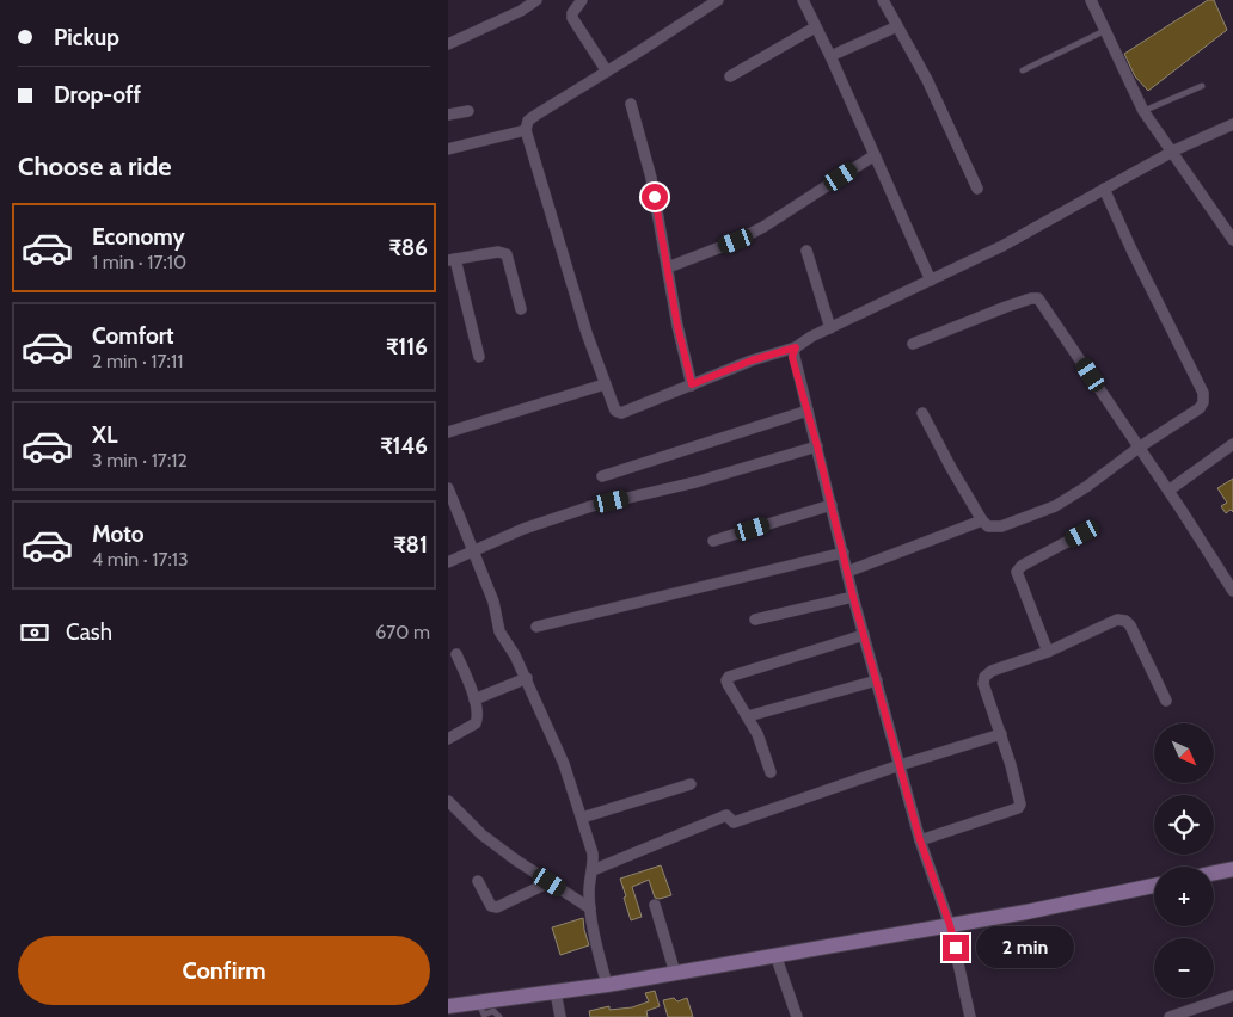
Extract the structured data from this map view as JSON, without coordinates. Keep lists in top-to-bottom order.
{
  "north": "bottom right",
  "page": {
    "banner": ["Pickup", "Drop-off"],
    "heading": "Choose a ride",
    "list": [
      {
        "name": "Economy",
        "note": "1 min · 17:10",
        "value": "₹86"
      },
      {
        "name": "Comfort",
        "note": "2 min · 17:11",
        "value": "₹116"
      },
      {
        "name": "XL",
        "note": "3 min · 17:12",
        "value": "₹146"
      },
      {
        "name": "Moto",
        "note": "4 min · 17:13",
        "value": "₹81"
      }
    ],
    "pay": ["Cash", "670 m"],
    "map_buttons": ["+", "−"],
    "buttons": "Confirm",
    "bubble": "2 min"
  }
}
